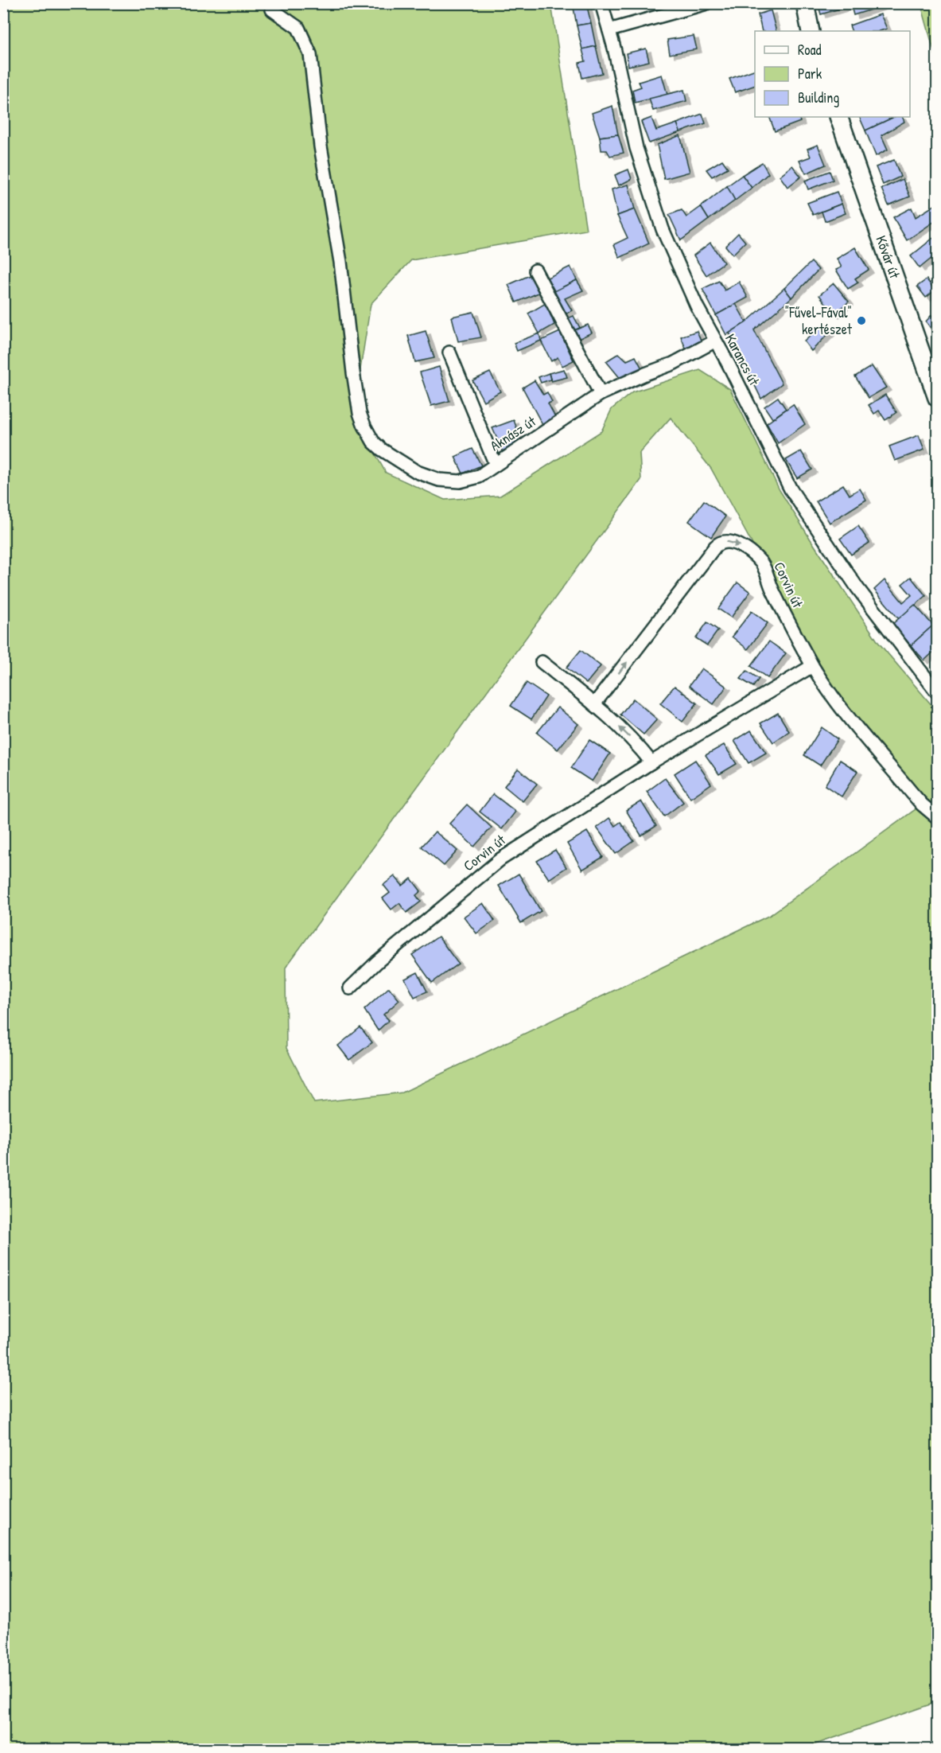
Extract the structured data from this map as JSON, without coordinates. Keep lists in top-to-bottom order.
{
  "streets": {
    "main road": ["Kővár út"],
    "street": ["Karancs út", "Aknász út", "Corvin út"]
  },
  "crossings": [
    ["Karancs út", "Aknász út"]
  ],
  "places": ["\"Fűvel-Fával\" kertészet"],
  "legend": ["Road", "Park", "Building"]
}
